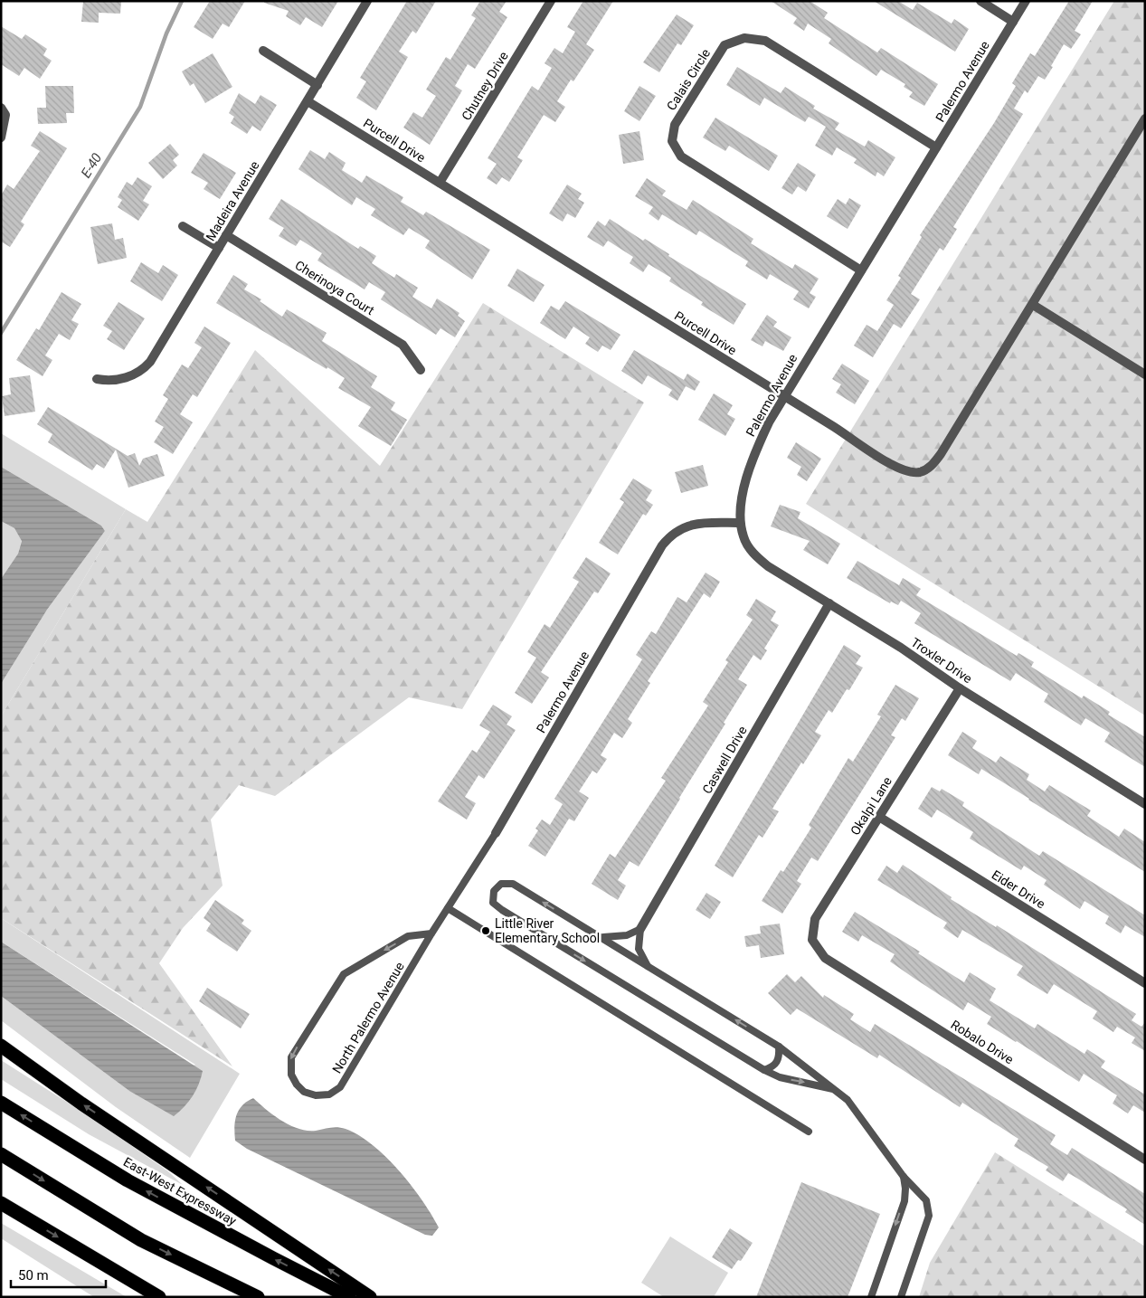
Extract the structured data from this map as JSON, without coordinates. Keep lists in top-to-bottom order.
{
  "streets": {
    "highway": ["East-West Expressway"],
    "street": [
      "Calais Circle",
      "Palermo Avenue",
      "Chutney Drive",
      "Purcell Drive",
      "Madeira Avenue",
      "Cherinoya Court",
      "Troxler Drive",
      "Caswell Drive",
      "Okalpi Lane",
      "Eider Drive",
      "Robalo Drive"
    ],
    "lane": ["North Palermo Avenue"]
  },
  "crossings": [
    ["Calais Circle", "Palermo Avenue"],
    ["Palermo Avenue", "Purcell Drive"],
    ["Palermo Avenue", "Troxler Drive"],
    ["Palermo Avenue", "North Palermo Avenue"],
    ["Chutney Drive", "Purcell Drive"],
    ["Purcell Drive", "Madeira Avenue"],
    ["Madeira Avenue", "Cherinoya Court"],
    ["Troxler Drive", "Caswell Drive"],
    ["Troxler Drive", "Okalpi Lane"],
    ["Okalpi Lane", "Eider Drive"],
    ["Okalpi Lane", "Robalo Drive"]
  ],
  "water": ["E-40"],
  "places": ["Little River Elementary School"],
  "scale_bar": "50 m"
}
